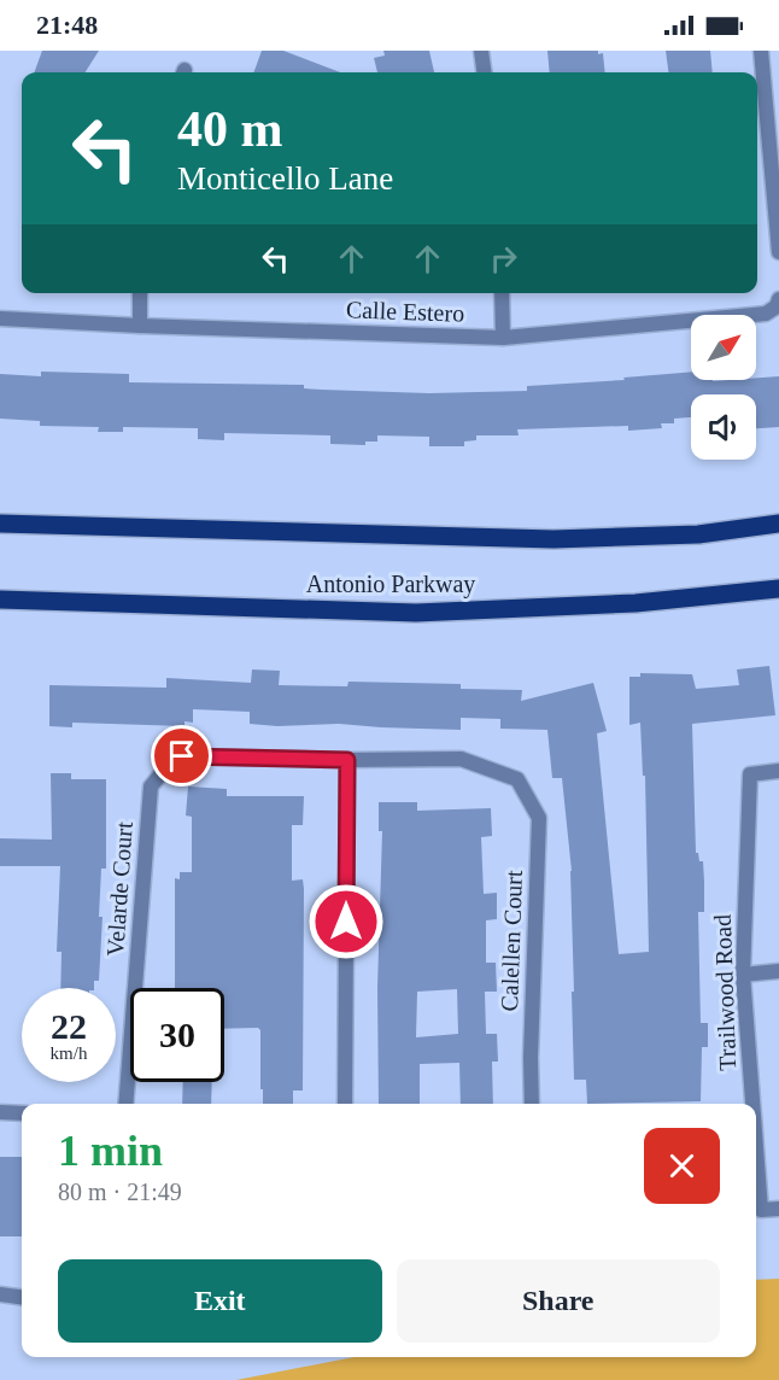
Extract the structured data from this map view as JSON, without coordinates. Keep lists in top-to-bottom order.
{
  "streets": {
    "main road": ["Antonio Parkway"],
    "street": [
      "Calle Estero",
      "Velarde Court",
      "Calellen Court",
      "Trailwood Road"
    ]
  },
  "crossings": [
    ["Velarde Court", "Calellen Court"]
  ],
  "north": "top right",
  "page": {
    "status": "21:48",
    "turn": ["40 m", "Monticello Lane"],
    "speed": "22 km/h",
    "limit": "30",
    "heading": ["1 min", "80 m · 21:49"],
    "buttons": ["Exit", "Share"]
  }
}
